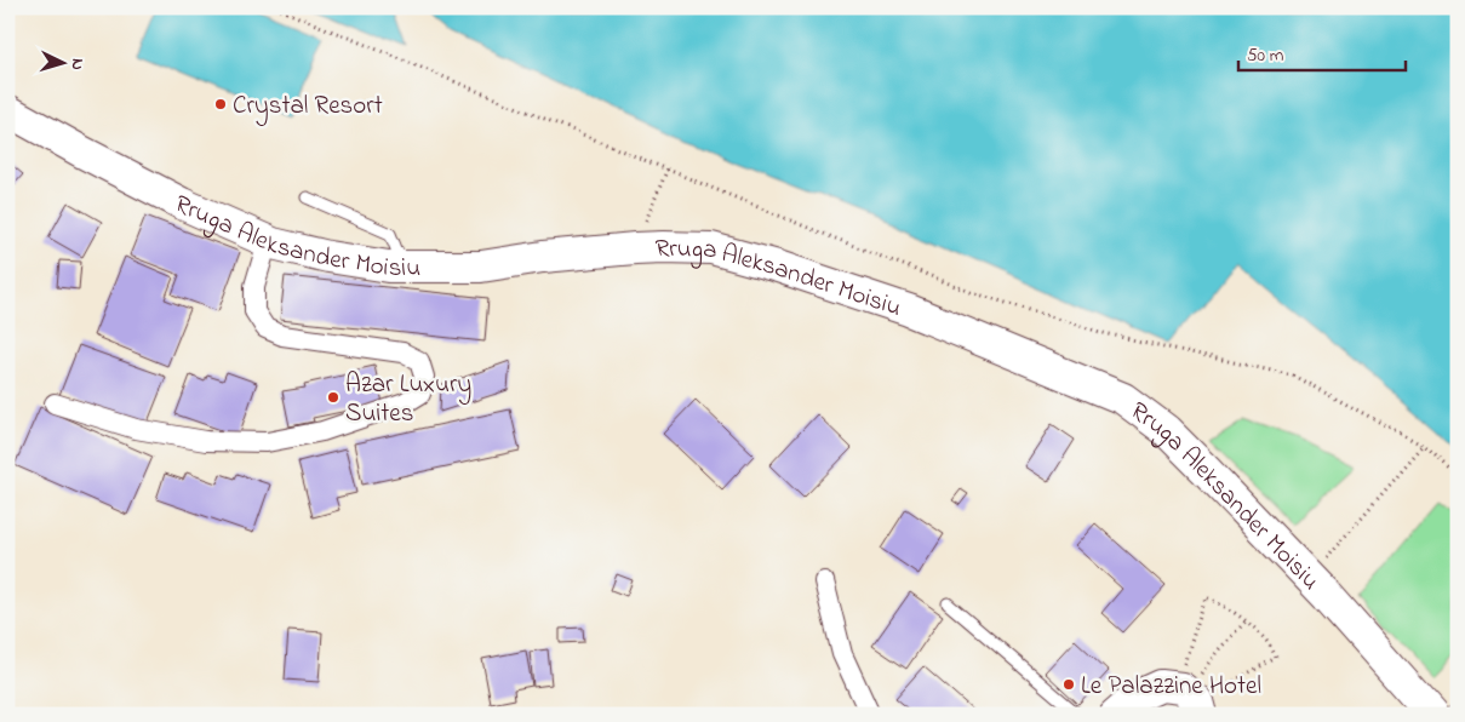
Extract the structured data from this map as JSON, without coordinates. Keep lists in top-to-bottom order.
{
  "streets": {
    "main road": ["Rruga Aleksander Moisiu"]
  },
  "places": ["Crystal Resort", "Azar Luxury Suites", "Le Palazzine Hotel"],
  "scale_bar": "50 m",
  "north": "right"
}
